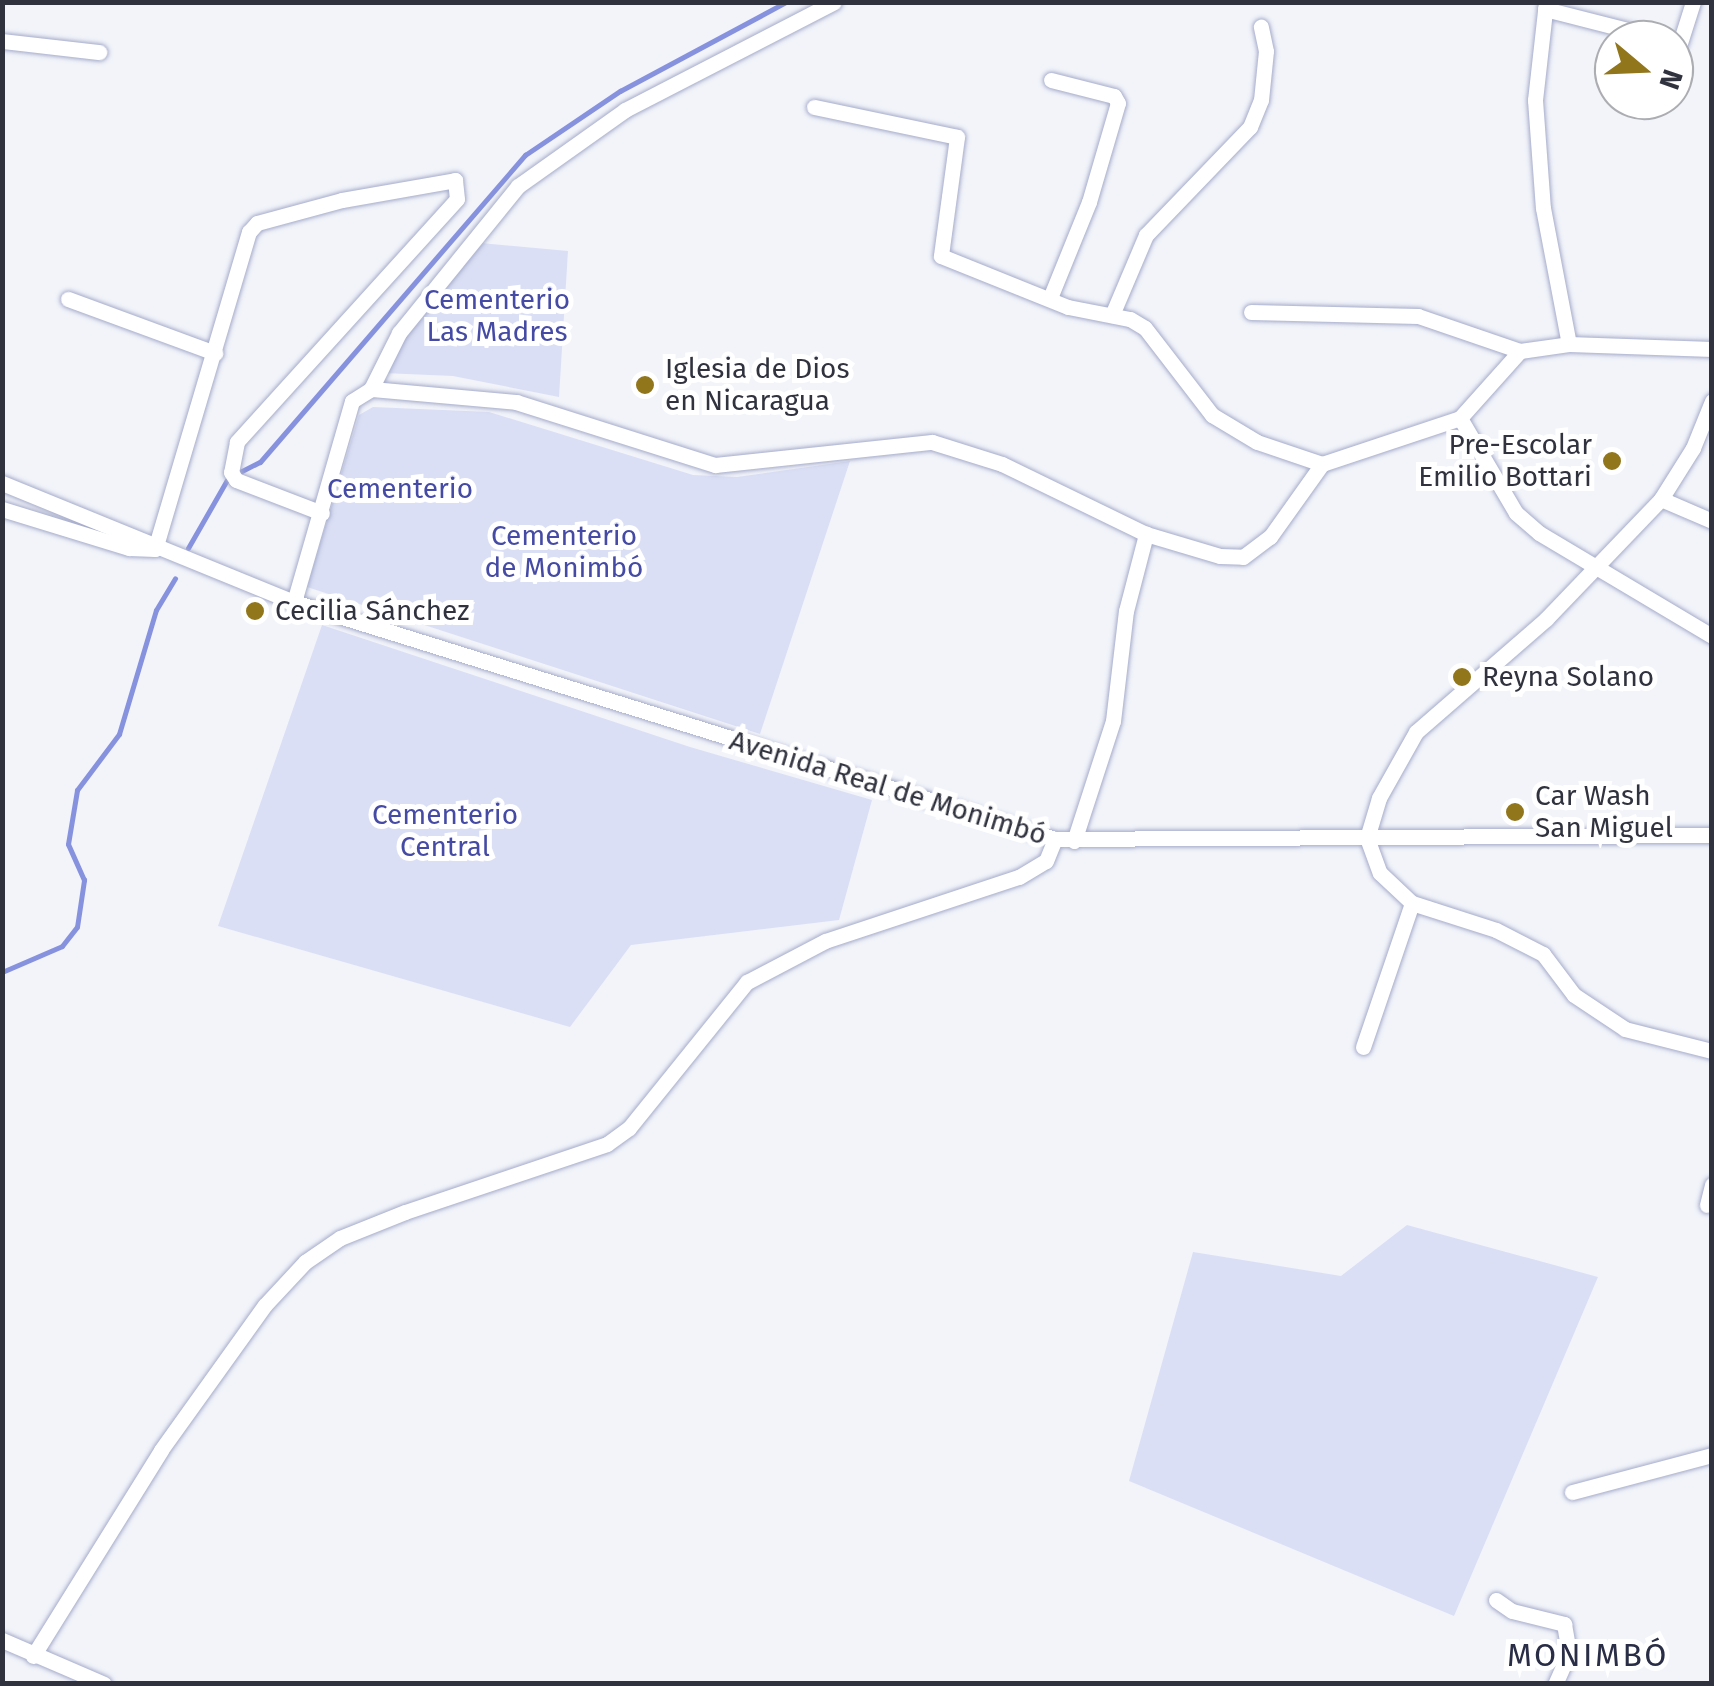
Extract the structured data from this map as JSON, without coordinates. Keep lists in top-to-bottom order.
{
  "streets": {
    "street": ["Avenida Real de Monimbó"]
  },
  "districts": ["MONIMBÓ"],
  "parks": [
    "Cementerio Las Madres",
    "Cementerio",
    "Cementerio de Monimbó",
    "Cementerio Central"
  ],
  "places": [
    "Iglesia de Dios en Nicaragua",
    "Pre-Escolar Emilio Bottari",
    "Cecilia Sánchez",
    "Reyna Solano",
    "Car Wash San Miguel"
  ],
  "north": "right"
}
